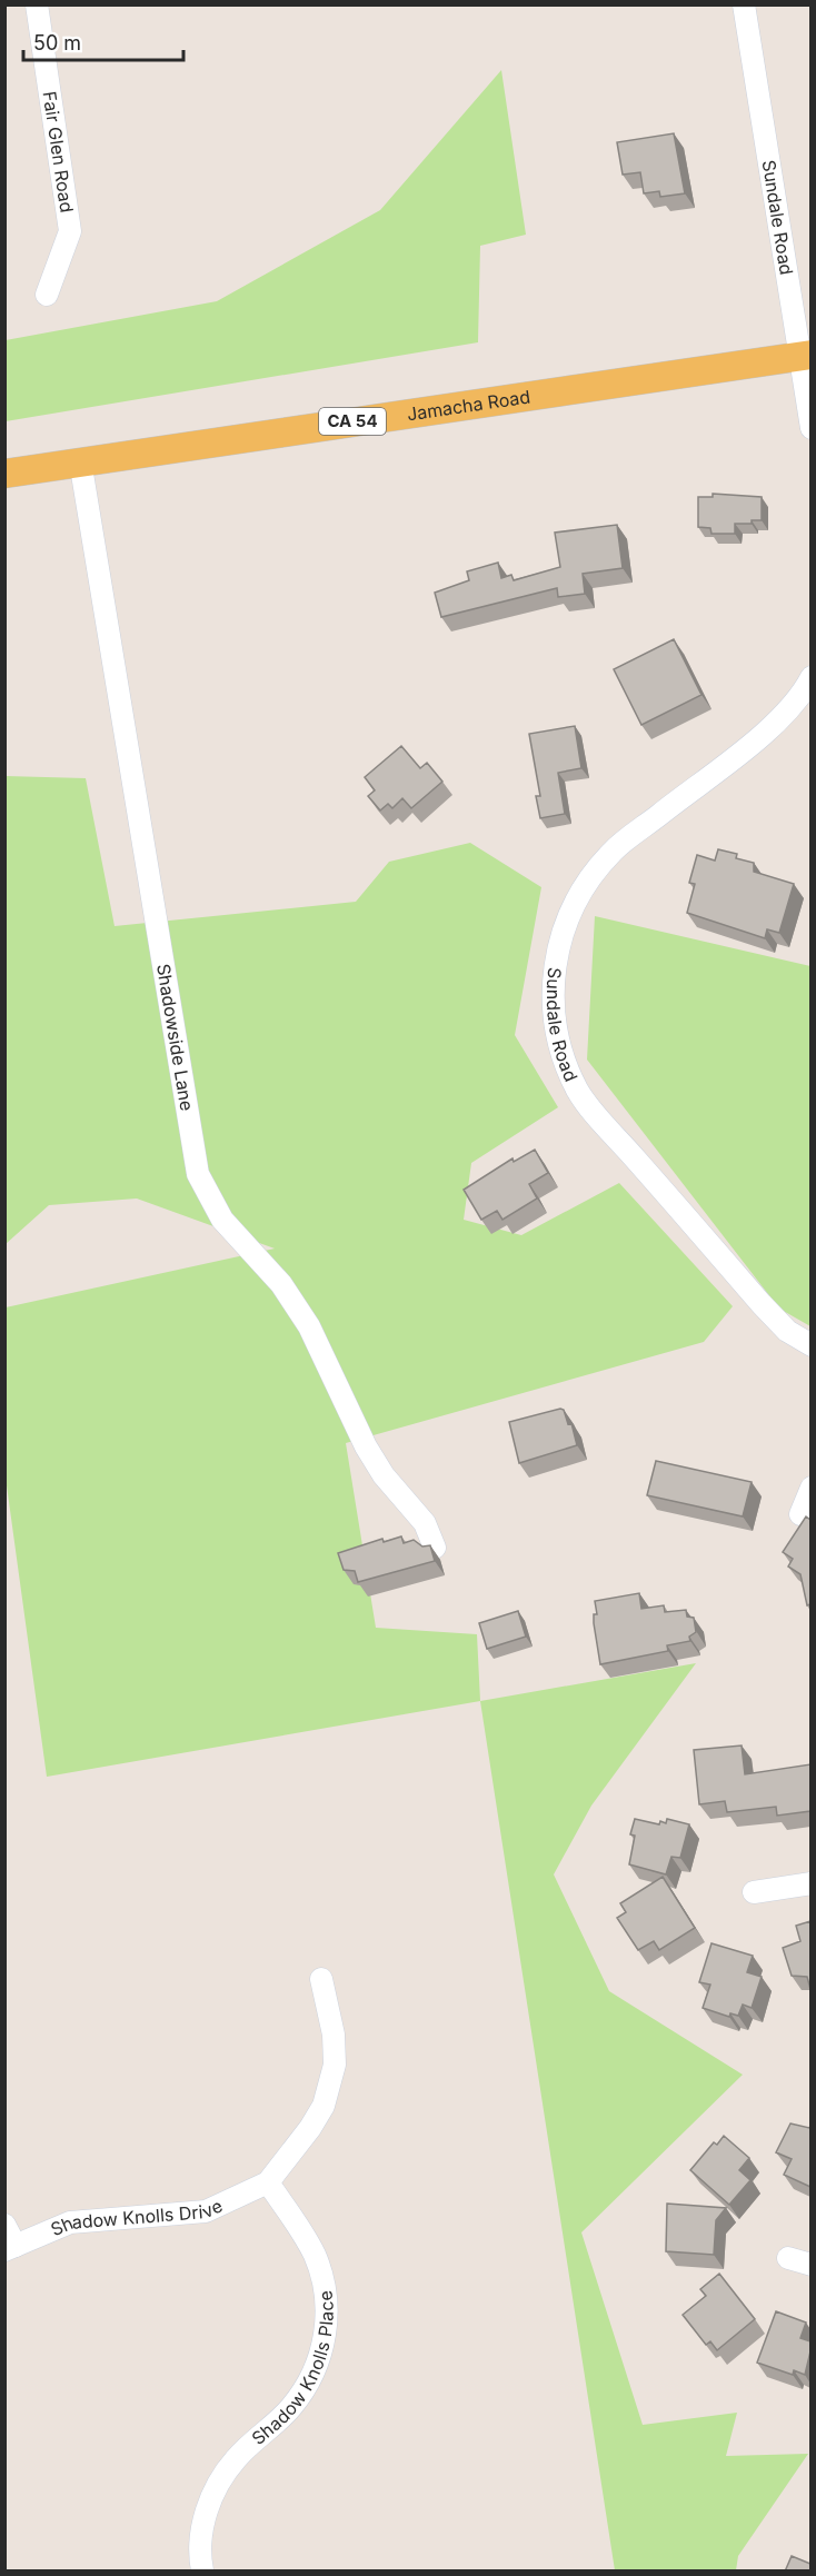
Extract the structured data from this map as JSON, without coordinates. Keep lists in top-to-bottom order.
{
  "streets": {
    "main road": ["Jamacha Road", "CA 54"],
    "street": [
      "Fair Glen Road",
      "Sundale Road",
      "Shadowside Lane",
      "Shadow Knolls Drive",
      "Shadow Knolls Place"
    ]
  },
  "crossings": [
    ["Sundale Road", "Jamacha Road"],
    ["Jamacha Road", "Shadowside Lane"],
    ["Shadow Knolls Drive", "Shadow Knolls Place"]
  ],
  "scale_bar": "50 m"
}
